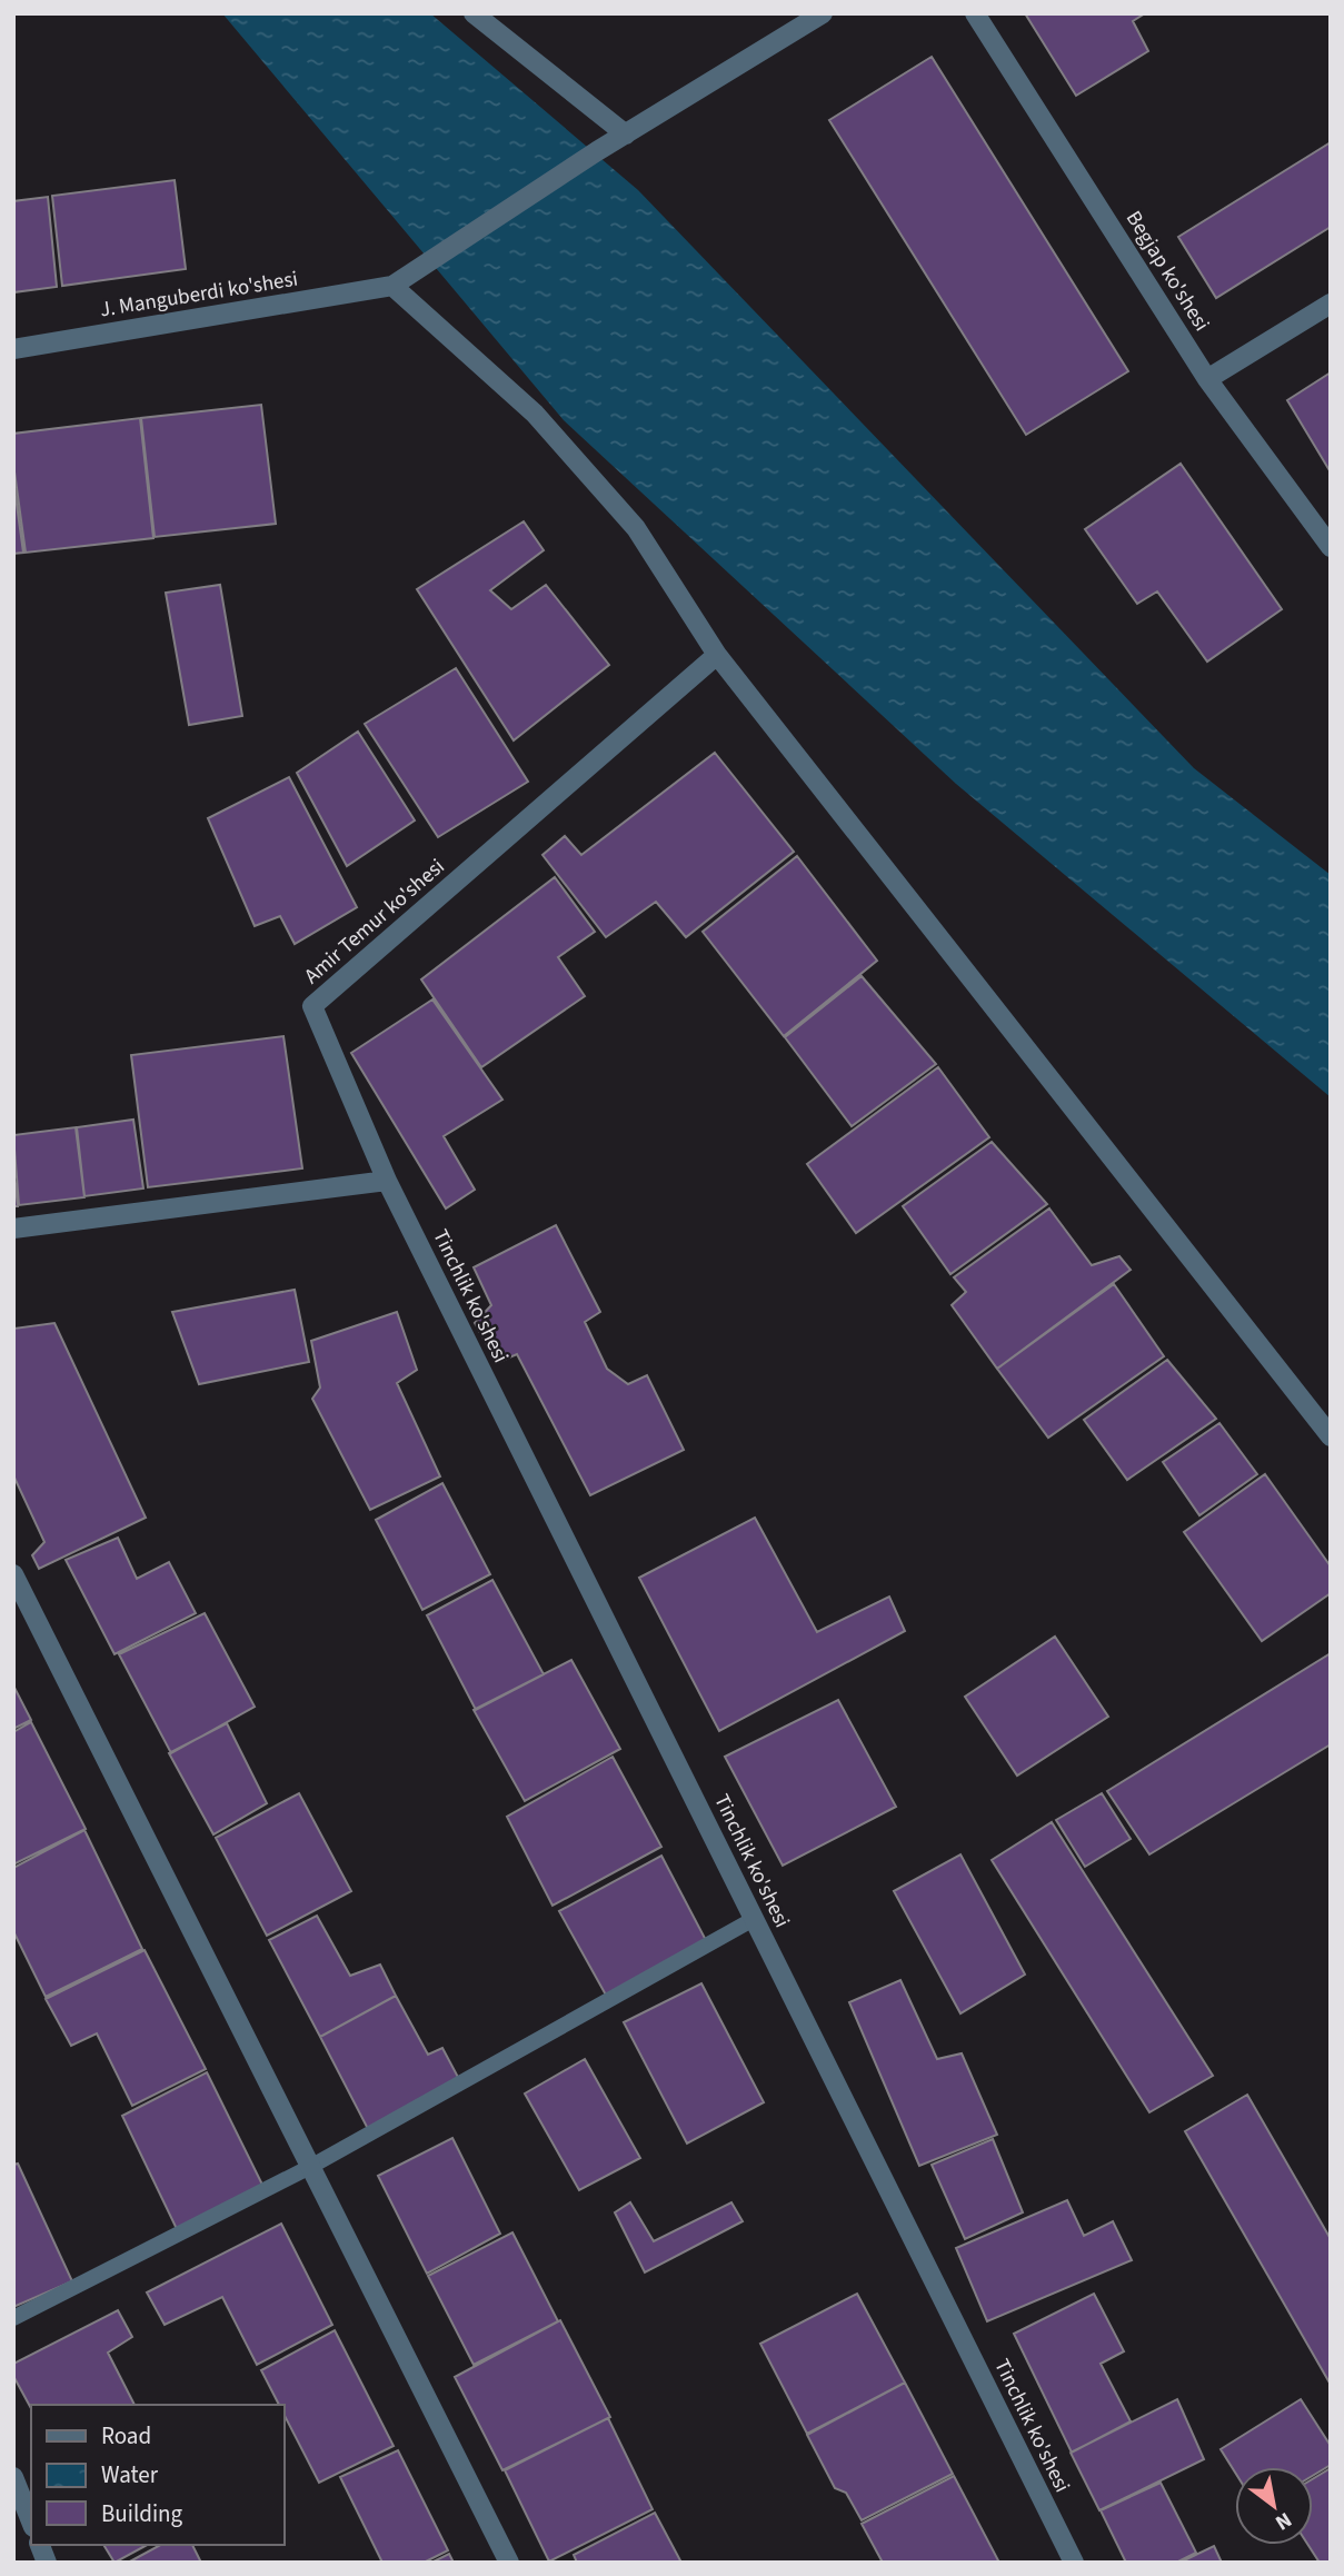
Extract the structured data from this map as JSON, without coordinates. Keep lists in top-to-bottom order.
{
  "streets": {
    "street": [
      "Begjap ko'shesi",
      "J. Manguberdi ko'shesi",
      "Amir Temur ko'shesi",
      "Tinchlik ko'shesi"
    ]
  },
  "crossings": [
    ["Amir Temur ko'shesi", "Tinchlik ko'shesi"]
  ],
  "legend": ["Road", "Water", "Building"],
  "north": "bottom right"
}
